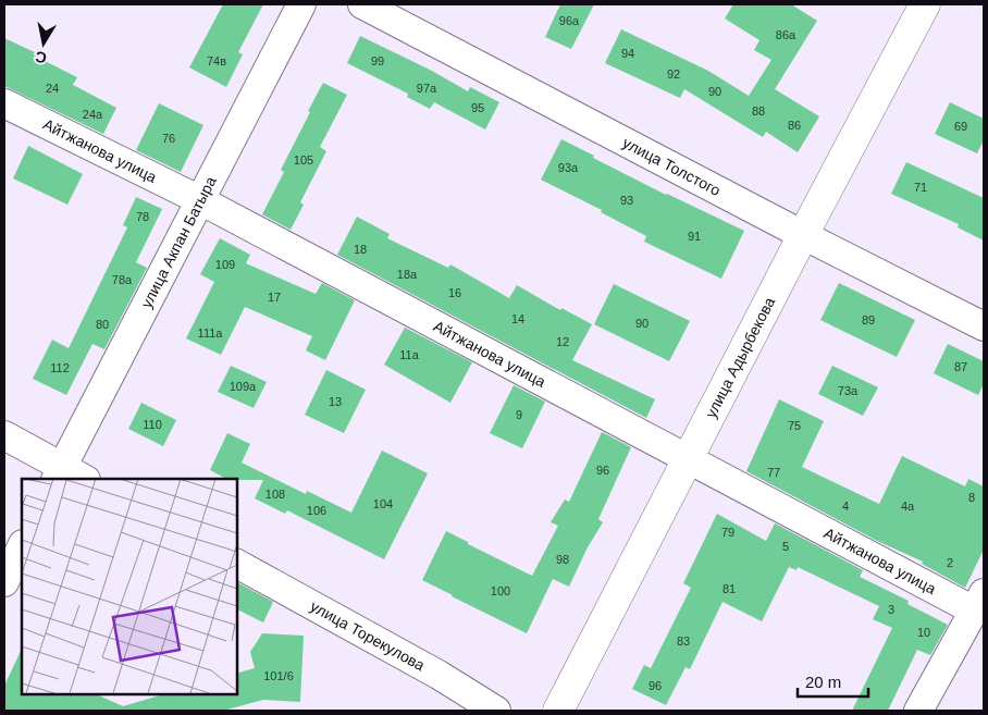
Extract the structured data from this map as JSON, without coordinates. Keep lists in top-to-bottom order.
{
  "streets": {
    "main road": ["улица Адырбекова"],
    "street": [
      "Айтжанова улица",
      "улица Толстого",
      "улица Акпан Батыра",
      "улица Торекулова"
    ]
  },
  "crossings": [
    ["Айтжанова улица", "улица Акпан Батыра"],
    ["Айтжанова улица", "улица Адырбекова"],
    ["улица Толстого", "улица Адырбекова"]
  ],
  "house_numbers": [
    "96а",
    "86а",
    "94",
    "74в",
    "99",
    "92",
    "24",
    "97а",
    "90",
    "95",
    "88",
    "24а",
    "86",
    "69",
    "76",
    "105",
    "93а",
    "71",
    "93",
    "78",
    "91",
    "18",
    "109",
    "18а",
    "78а",
    "16",
    "17",
    "14",
    "89",
    "90",
    "80",
    "111а",
    "12",
    "11а",
    "87",
    "112",
    "109а",
    "73а",
    "13",
    "9",
    "110",
    "75",
    "96",
    "77",
    "108",
    "8",
    "104",
    "4",
    "4а",
    "106",
    "79",
    "5",
    "98",
    "2",
    "81",
    "100",
    "3",
    "10",
    "83",
    "101/6",
    "96"
  ],
  "scale_bar": "20 m",
  "north": "bottom"
}
